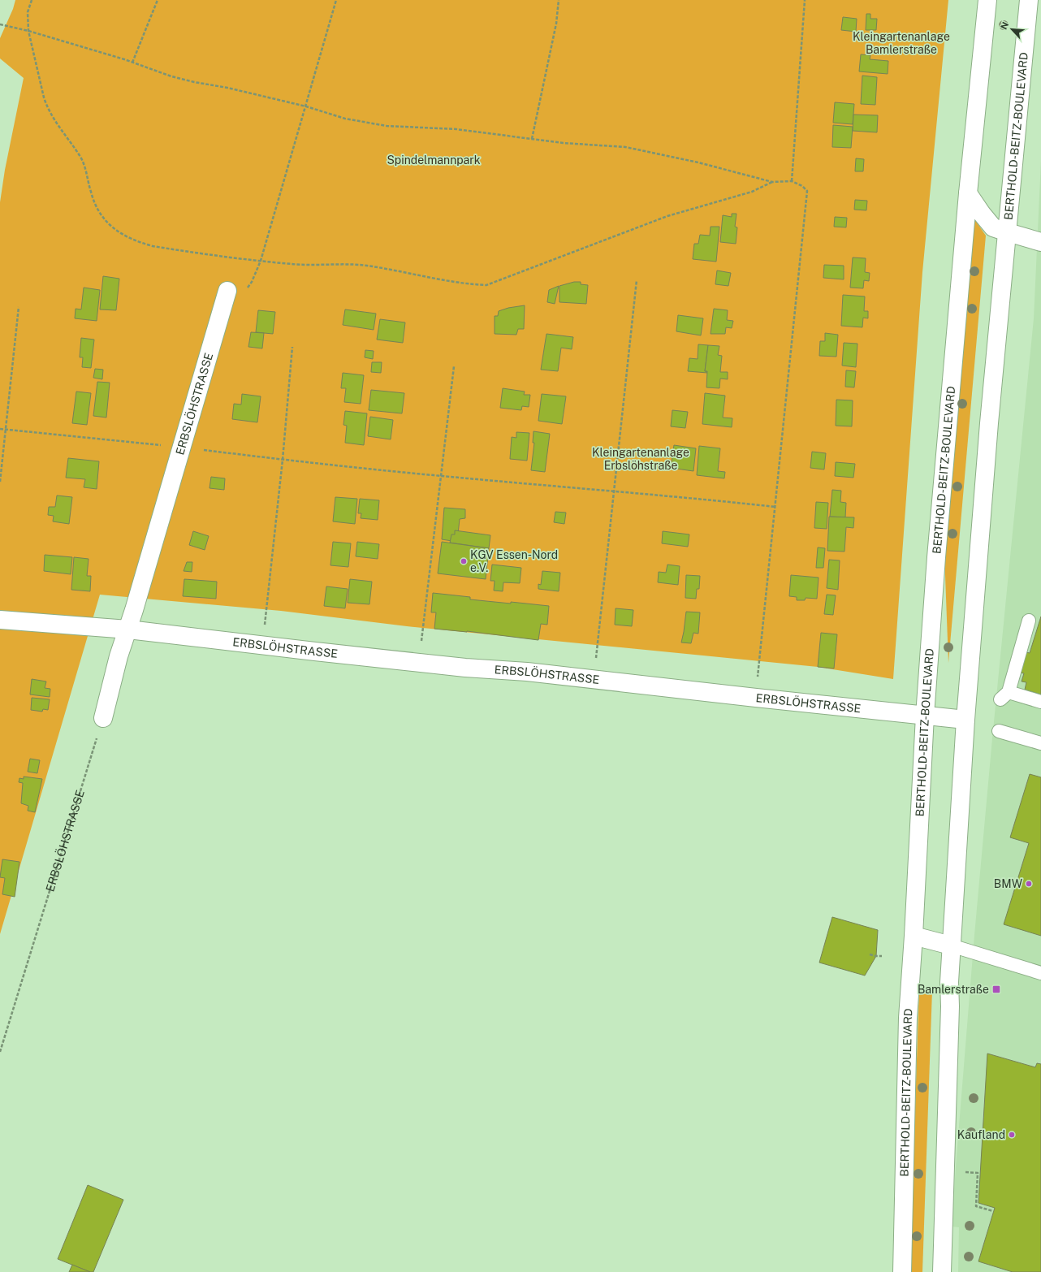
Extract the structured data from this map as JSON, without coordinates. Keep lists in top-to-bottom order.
{
  "streets": {
    "main road": ["BERTHOLD-BEITZ-BOULEVARD", "ERBSLÖHSTRASSE"]
  },
  "crossings": [
    ["BERTHOLD-BEITZ-BOULEVARD", "ERBSLÖHSTRASSE"]
  ],
  "parks": ["Kleingartenanlage Bamlerstraße", "Spindelmannpark", "Kleingartenanlage Erbslöhstraße"],
  "places": {
    "other": ["KGV Essen-Nord e.V.", "BMW", "Kaufland"],
    "transit": ["Bamlerstraße"]
  },
  "north": "top left"
}
